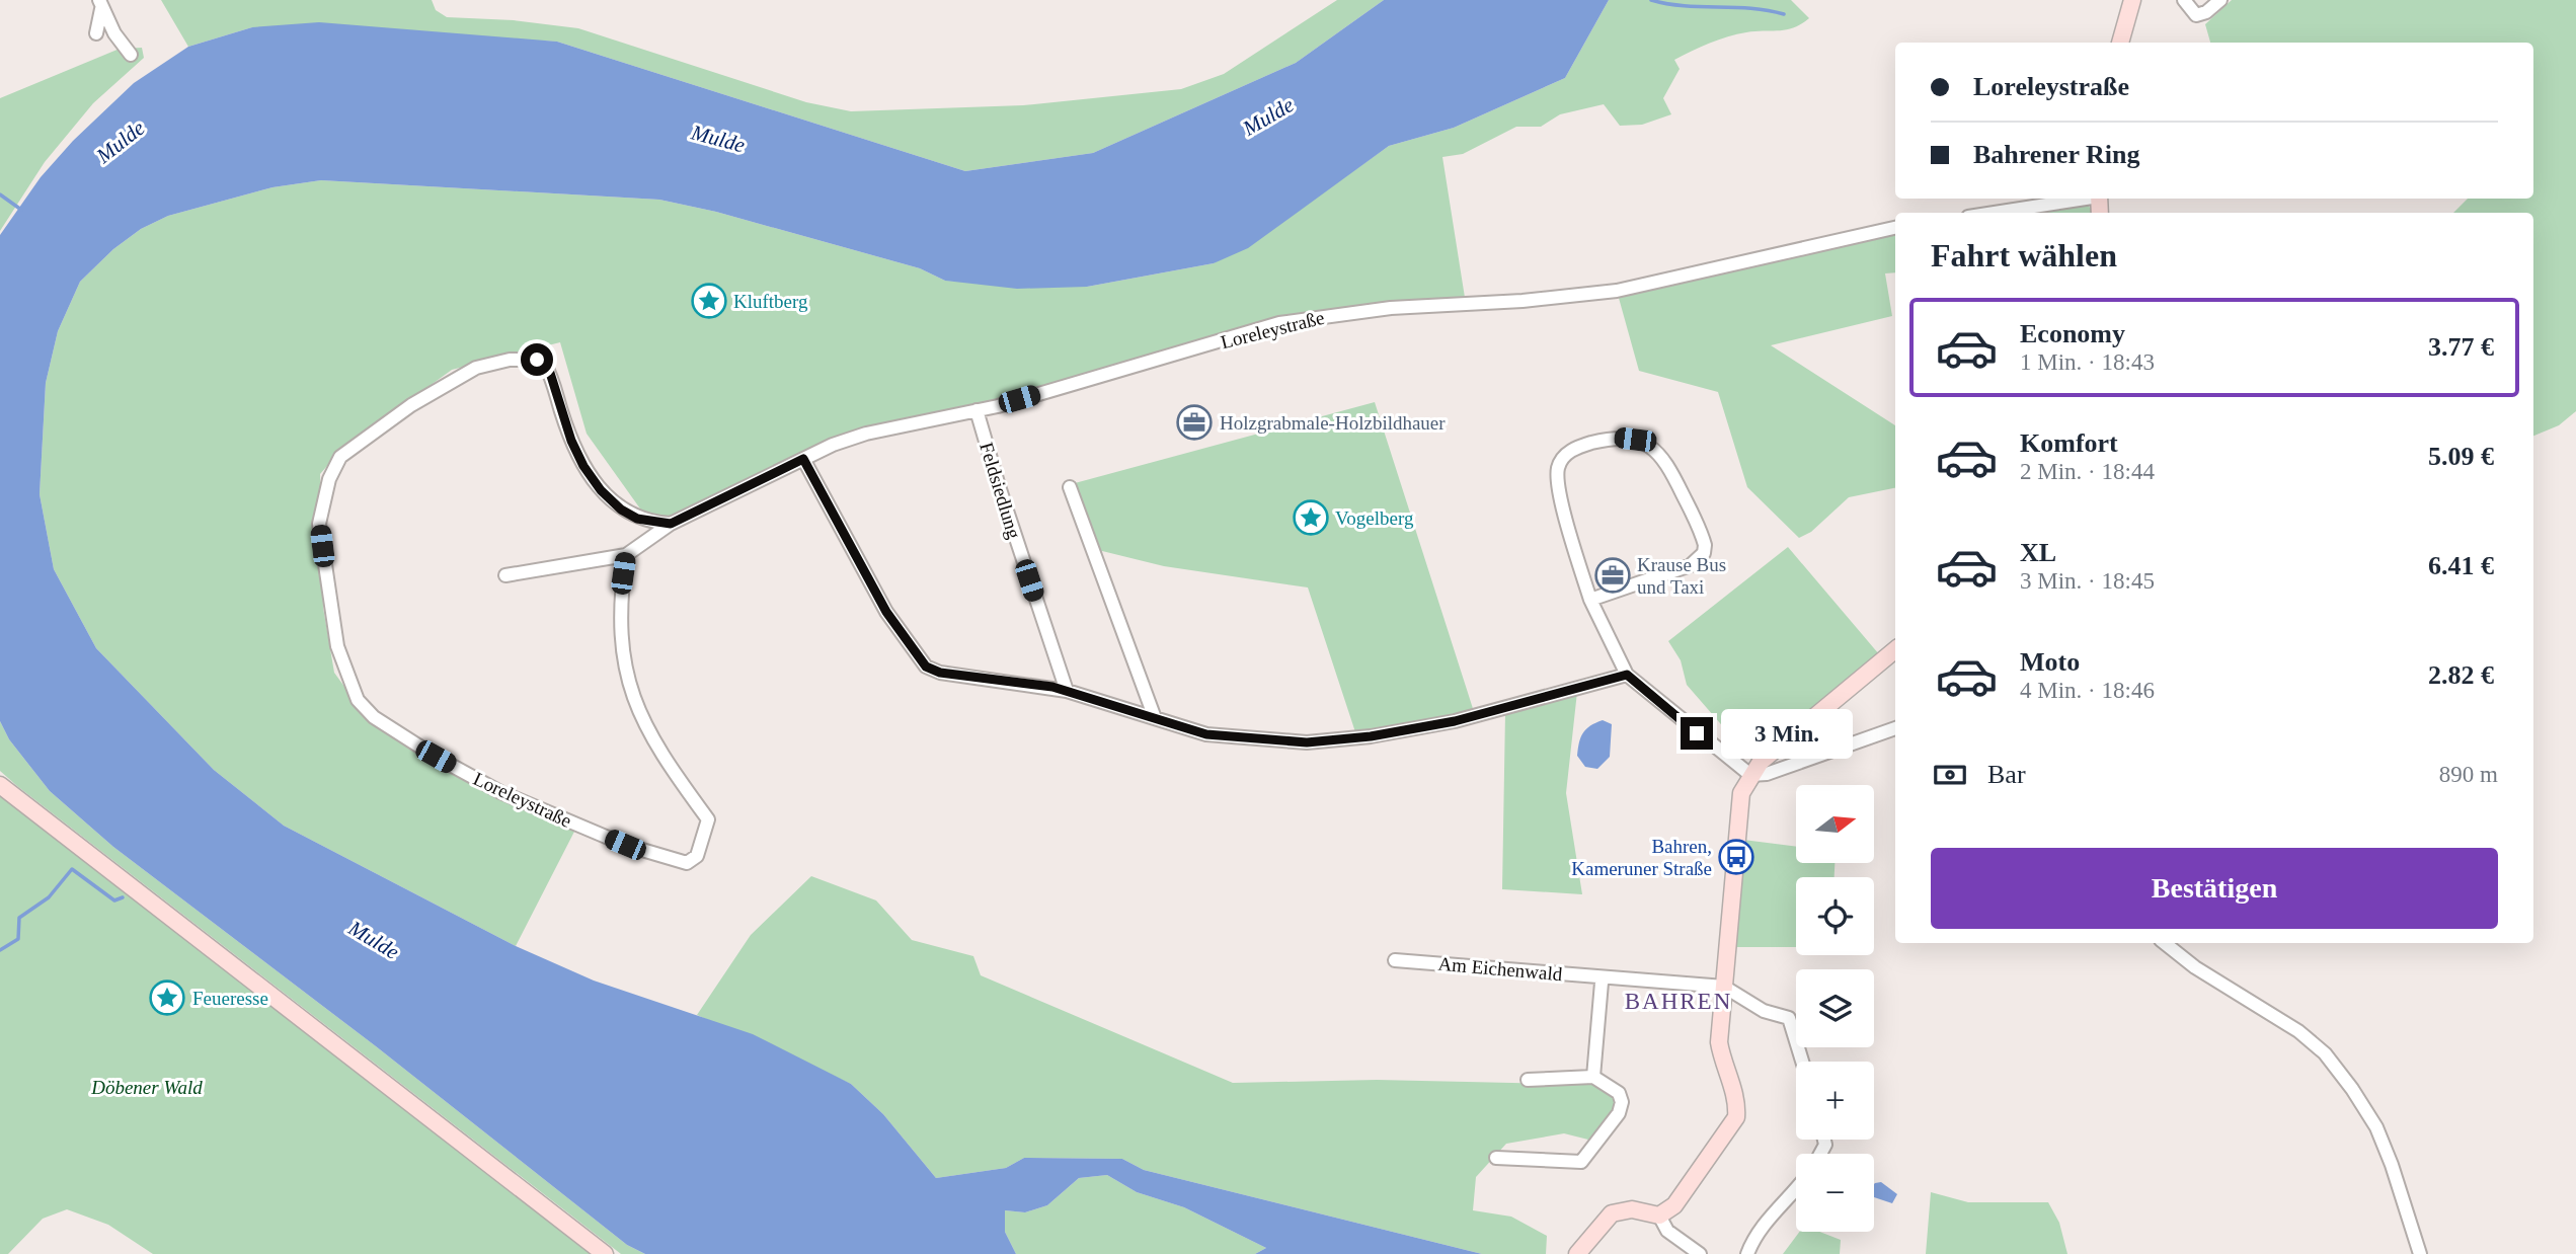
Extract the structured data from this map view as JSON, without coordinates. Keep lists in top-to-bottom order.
{
  "streets": {
    "street": ["Loreleystraße", "Feldsiedlung", "Am Eichenwald"]
  },
  "crossings": [
    ["Loreleystraße", "Feldsiedlung"]
  ],
  "districts": ["BAHREN"],
  "water": ["Mulde"],
  "parks": ["Döbener Wald"],
  "places": {
    "place": ["Kluftberg", "Vogelberg", "Feueresse"],
    "office": ["Holzgrabmale-Holzbildhauer", "Krause Bus und Taxi"],
    "bus stop": ["Bahren, Kameruner Straße"]
  },
  "north": "right",
  "page": {
    "banner": ["Loreleystraße", "Bahrener Ring"],
    "heading": "Fahrt wählen",
    "list": [
      {
        "name": "Economy",
        "note": "1 Min. · 18:43",
        "value": "3.77 €"
      },
      {
        "name": "Komfort",
        "note": "2 Min. · 18:44",
        "value": "5.09 €"
      },
      {
        "name": "XL",
        "note": "3 Min. · 18:45",
        "value": "6.41 €"
      },
      {
        "name": "Moto",
        "note": "4 Min. · 18:46",
        "value": "2.82 €"
      }
    ],
    "bubble": "3 Min.",
    "pay": ["Bar", "890 m"],
    "map_buttons": ["+", "−"],
    "buttons": "Bestätigen"
  }
}
